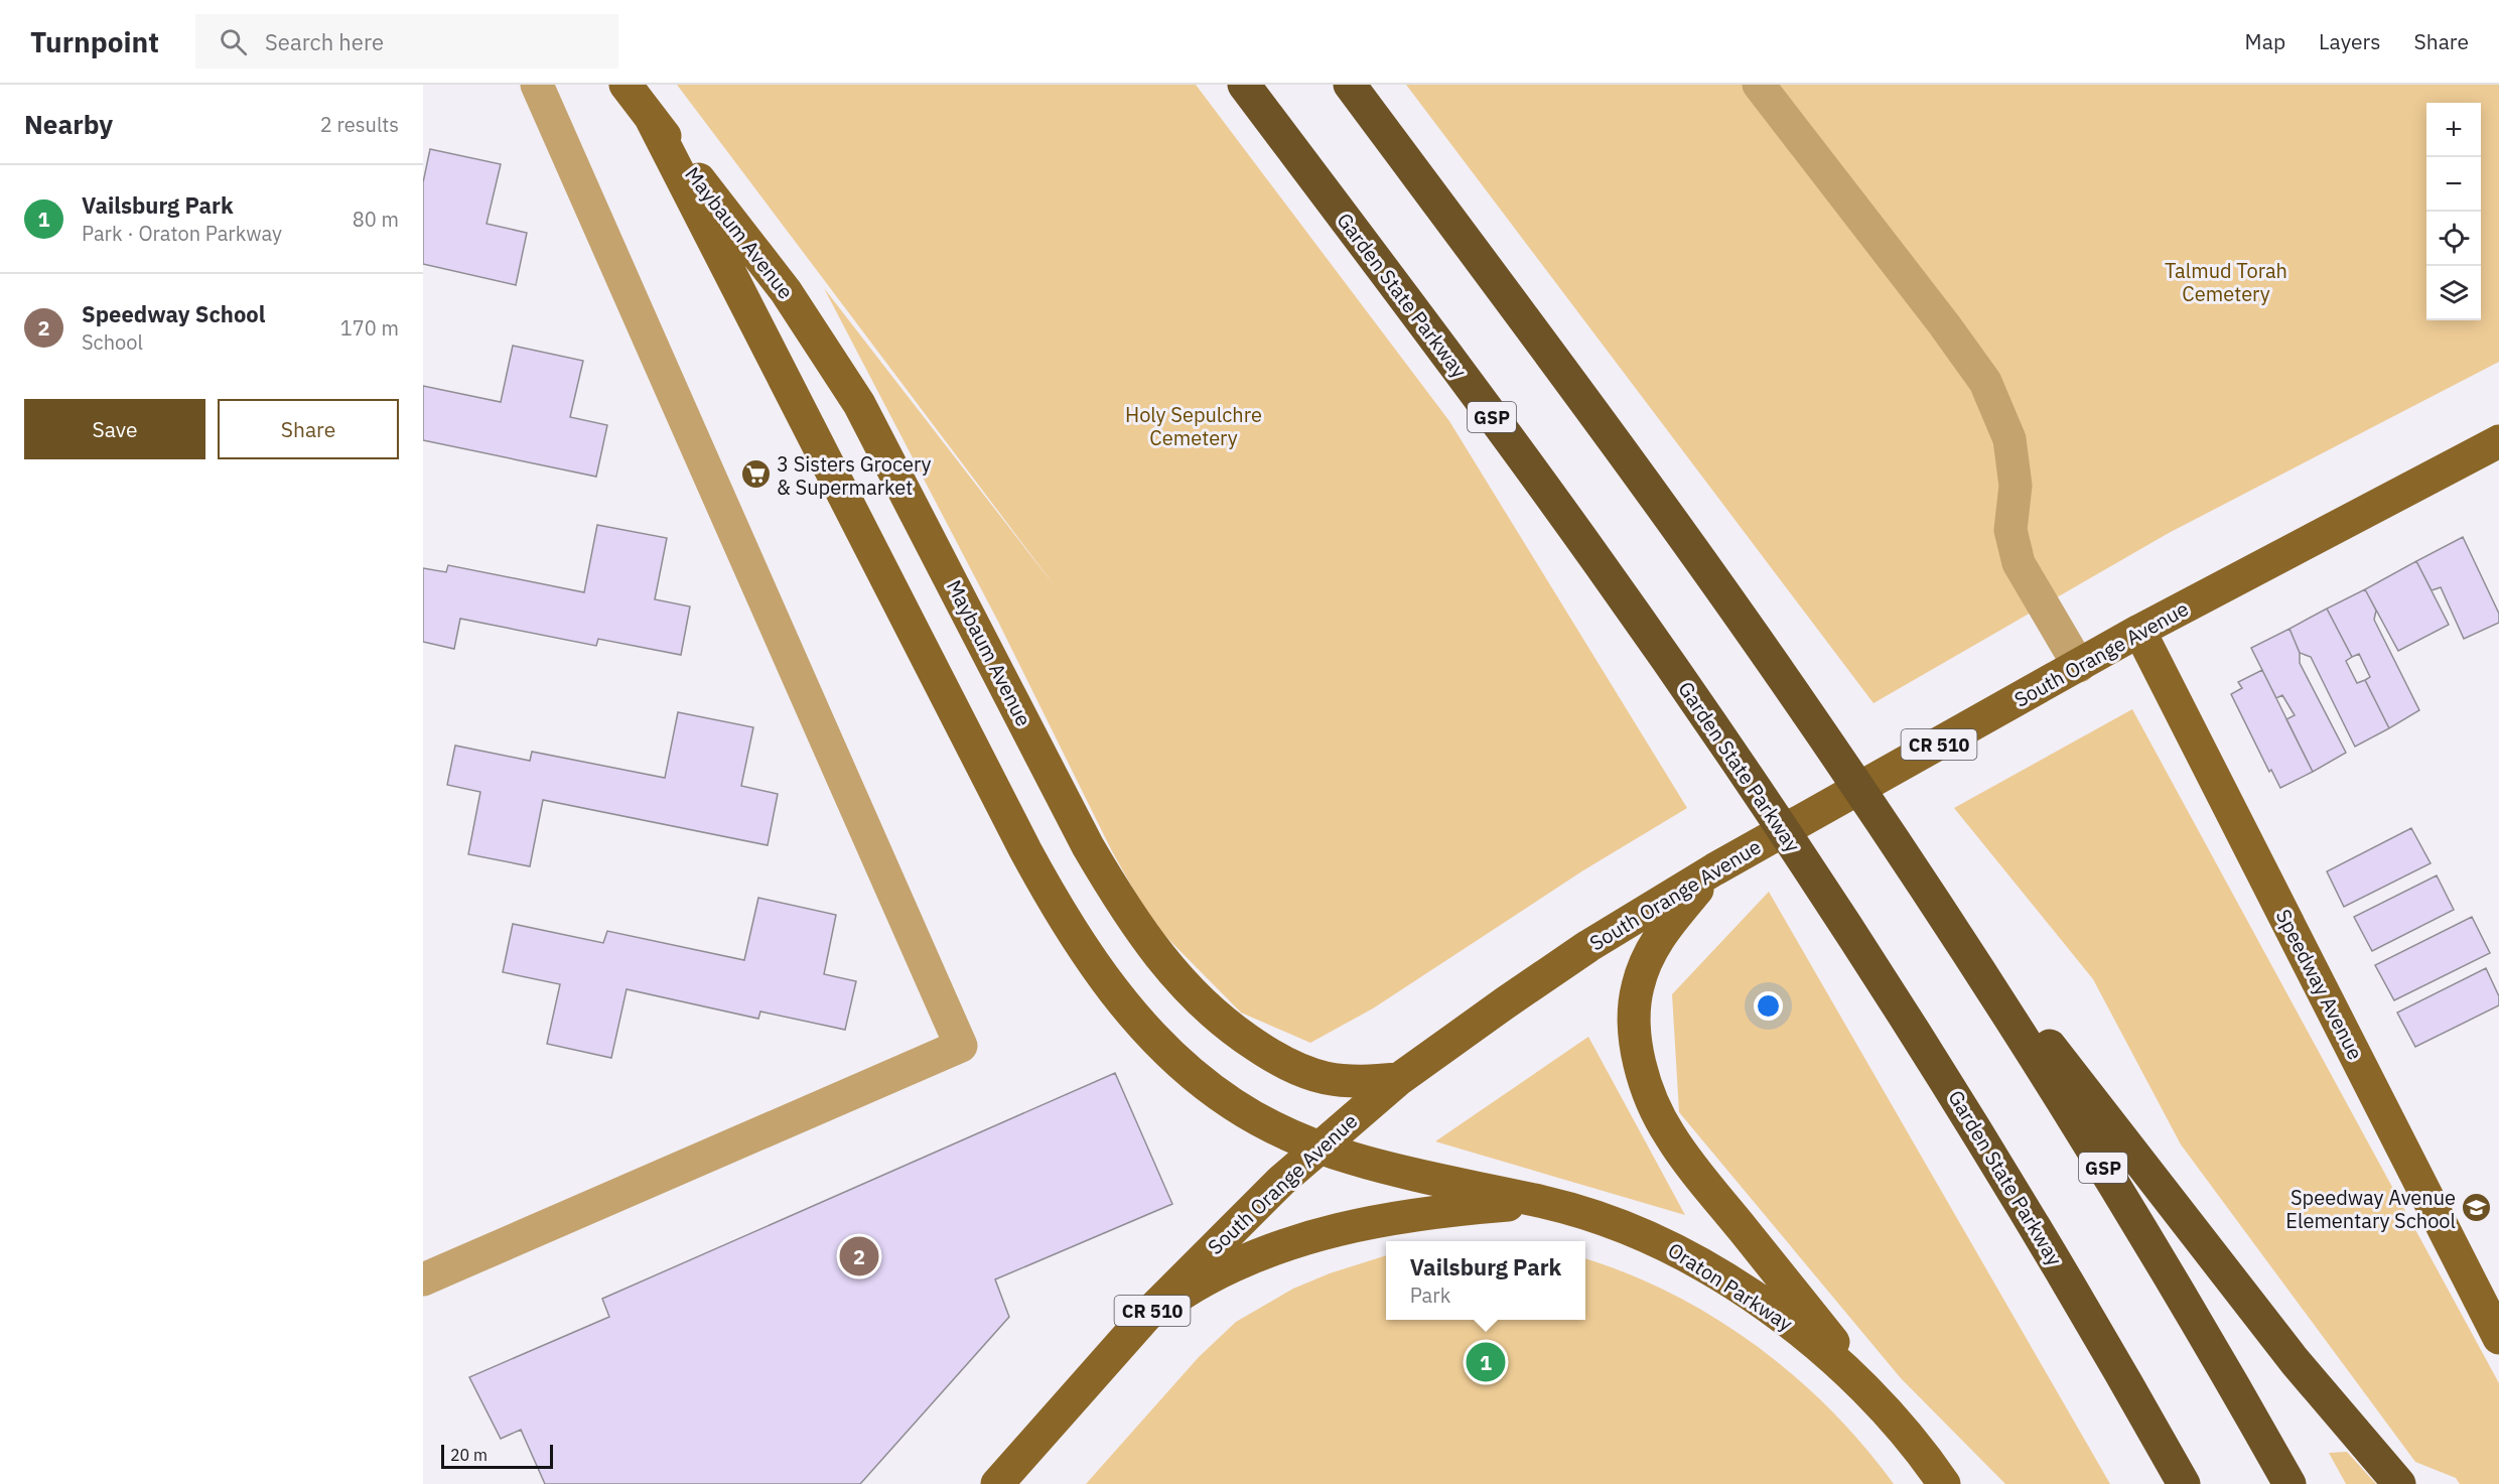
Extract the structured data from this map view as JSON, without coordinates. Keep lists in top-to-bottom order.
{
  "streets": {
    "highway": ["Garden State Parkway", "GSP"],
    "main road": [
      "Maybaum Avenue",
      "South Orange Avenue",
      "CR 510",
      "Speedway Avenue",
      "Oraton Parkway"
    ]
  },
  "crossings": [
    ["Maybaum Avenue", "South Orange Avenue"],
    ["Maybaum Avenue", "Oraton Parkway"],
    ["South Orange Avenue", "Speedway Avenue"],
    ["South Orange Avenue", "Oraton Parkway"]
  ],
  "parks": ["Talmud Torah Cemetery", "Holy Sepulchre Cemetery"],
  "places": {
    "supermarket": ["3 Sisters Grocery & Supermarket"],
    "school or university": ["Speedway Avenue Elementary School"]
  },
  "scale_bar": "20 m",
  "page": {
    "header": "Turnpoint",
    "search": "Search here",
    "nav": ["Map", "Layers", "Share"],
    "heading": ["Nearby", "2 results"],
    "map_buttons": ["+", "−"],
    "list": [
      {
        "mark": "1",
        "name": "Vailsburg Park",
        "note": "Park · Oraton Parkway",
        "value": "80 m"
      },
      {
        "mark": "2",
        "name": "Speedway School",
        "note": "School",
        "value": "170 m"
      }
    ],
    "buttons": ["Save", "Share"],
    "pins": ["2", "1"],
    "popup": ["Vailsburg Park", "Park"],
    "scale": "20 m"
  }
}
